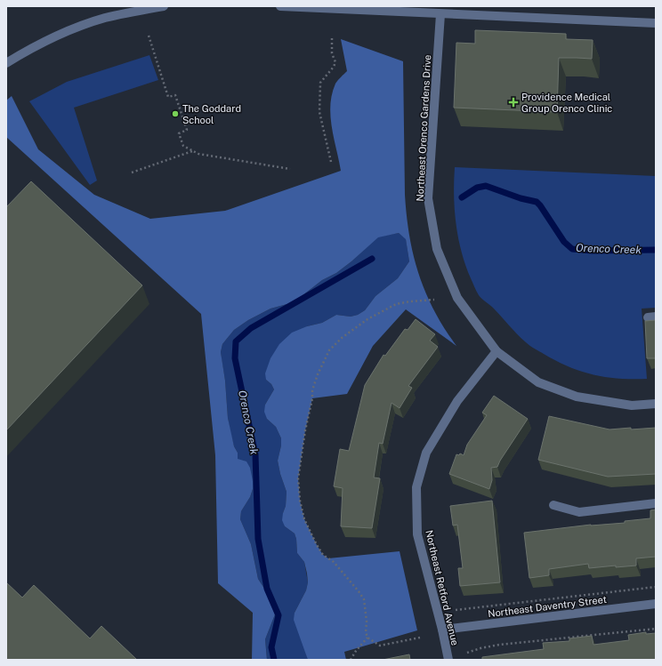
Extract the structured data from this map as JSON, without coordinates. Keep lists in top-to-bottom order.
{
  "streets": {
    "street": ["Northeast Orenco Gardens Drive", "Northeast Retford Avenue", "Northeast Daventry Street"]
  },
  "crossings": [
    ["Northeast Orenco Gardens Drive", "Northeast Retford Avenue"],
    ["Northeast Retford Avenue", "Northeast Daventry Street"]
  ],
  "water": ["Orenco Creek"],
  "places": {
    "health": ["Providence Medical Group Orenco Clinic"],
    "other": ["The Goddard School"]
  }
}
